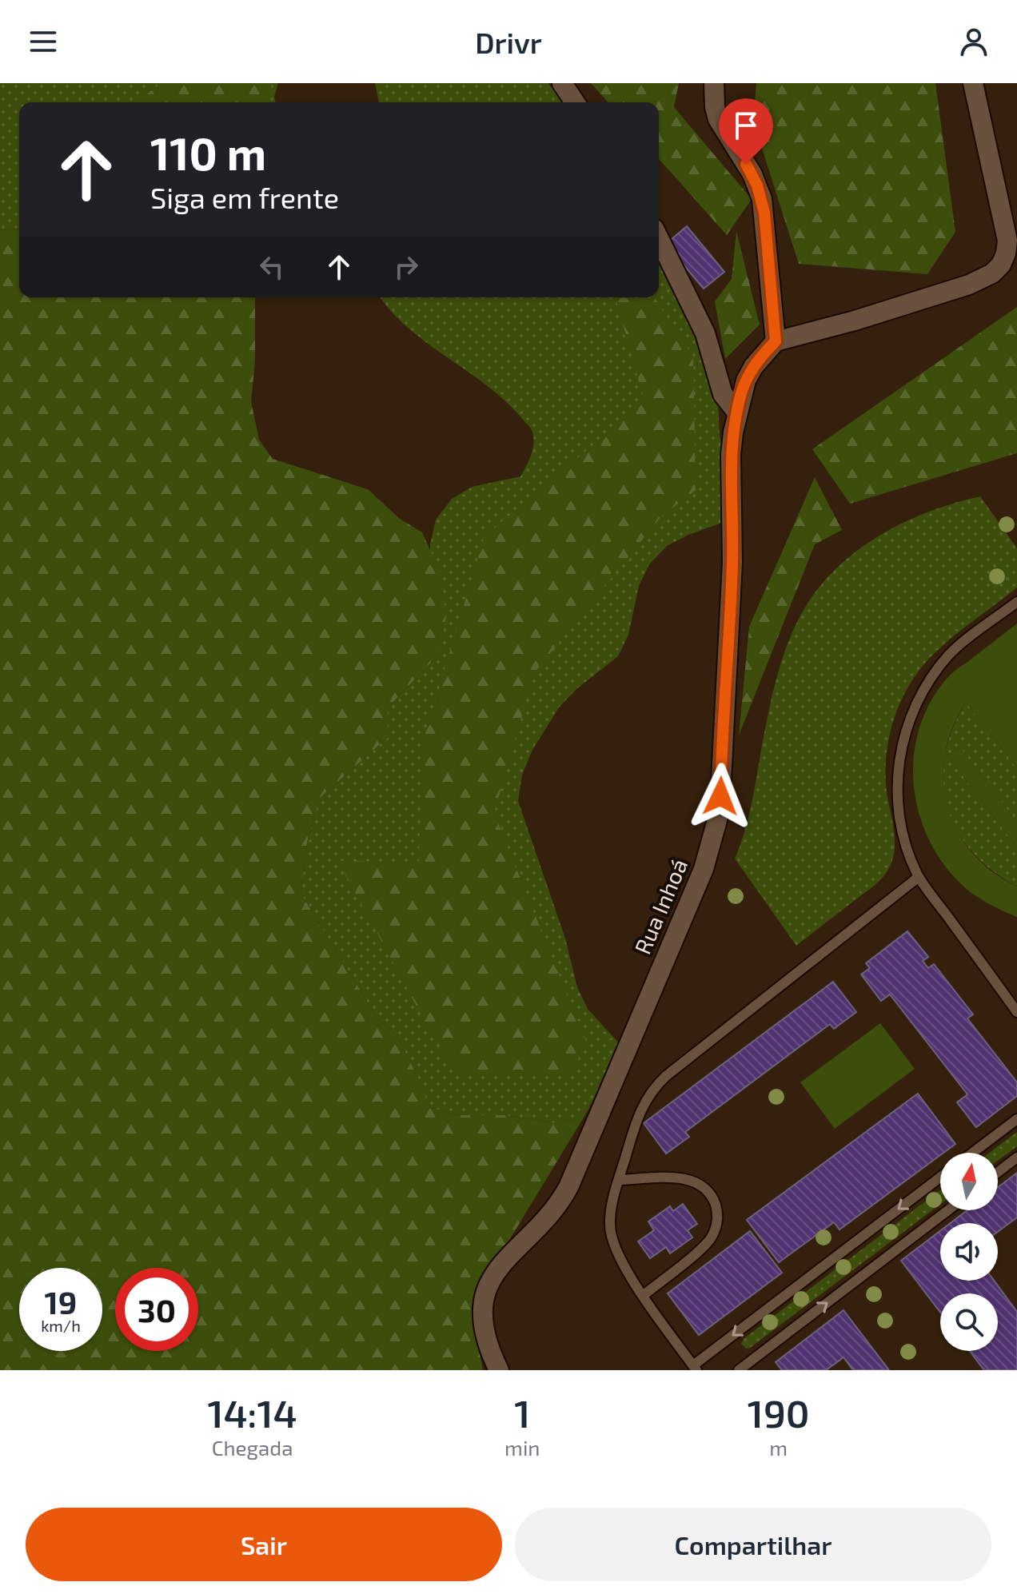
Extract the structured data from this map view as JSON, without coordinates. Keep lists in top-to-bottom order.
{
  "streets": {
    "street": ["Rua Inhoá"]
  },
  "north": "top",
  "page": {
    "header": "Drivr",
    "turn": ["110 m", "Siga em frente"],
    "speed": "19 km/h",
    "limit": "30",
    "eta": [
      "14:14",
      "Chegada",
      "1",
      "min",
      "190",
      "m"
    ],
    "buttons": ["Sair", "Compartilhar"]
  }
}
